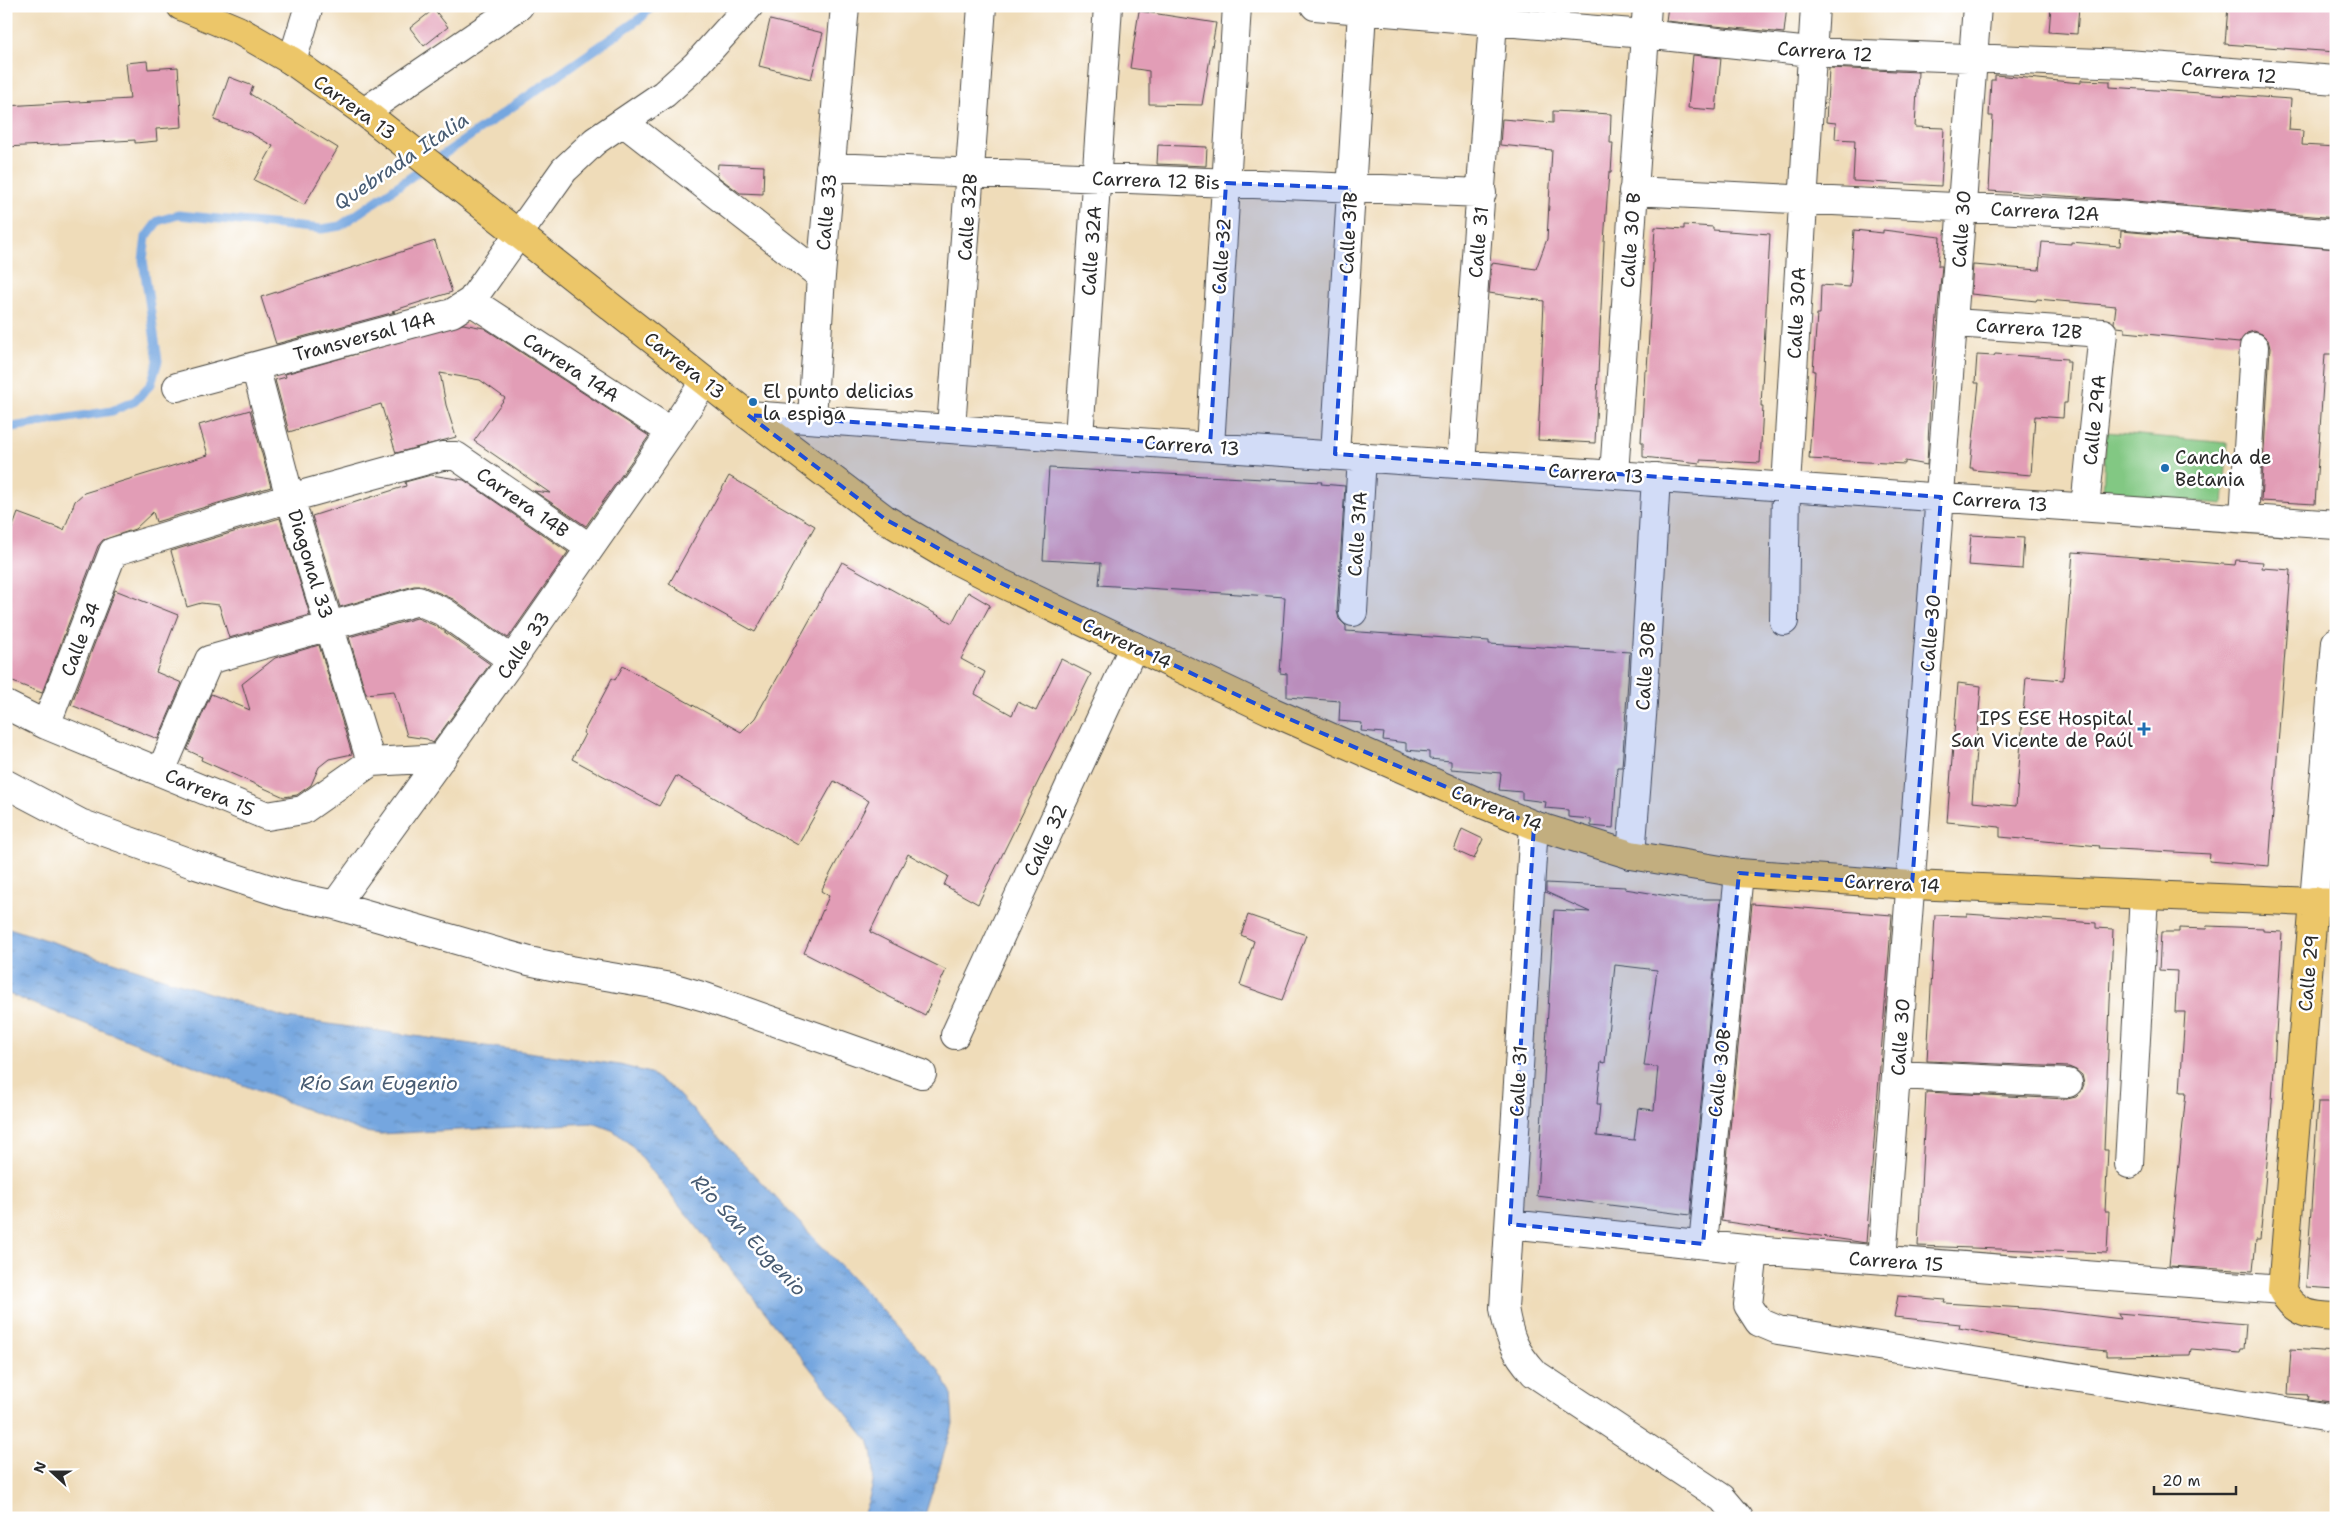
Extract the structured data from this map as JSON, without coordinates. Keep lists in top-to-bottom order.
{
  "streets": {
    "main road": [
      "Carrera 13",
      "Carrera 14",
      "Carrera 15",
      "Calle 29"
    ],
    "street": [
      "Carrera 12",
      "Carrera 12 Bis",
      "Carrera 12A",
      "Calle 33",
      "Calle 32B",
      "Calle 30",
      "Calle 31B",
      "Calle 30 B",
      "Calle 31",
      "Calle 32A",
      "Calle 32",
      "Calle 30A",
      "Carrera 12B",
      "Transversal 14A",
      "Carrera 14A",
      "Calle 29A",
      "Carrera 14B",
      "Calle 31A",
      "Diagonal 33",
      "Calle 34",
      "Calle 30B"
    ]
  },
  "crossings": [
    ["Carrera 12", "Calle 30"],
    ["Carrera 12", "Calle 31B"],
    ["Carrera 12", "Calle 30 B"],
    ["Carrera 12", "Calle 31"],
    ["Carrera 12", "Calle 30A"],
    ["Carrera 13", "Calle 33"],
    ["Carrera 13", "Calle 32B"],
    ["Carrera 13", "Calle 30"],
    ["Carrera 13", "Calle 31B"],
    ["Carrera 13", "Calle 30 B"],
    ["Carrera 13", "Calle 31"],
    ["Carrera 13", "Calle 32A"],
    ["Carrera 13", "Calle 32"],
    ["Carrera 13", "Calle 30A"],
    ["Carrera 13", "Calle 29A"],
    ["Carrera 13", "Calle 31A"],
    ["Carrera 13", "Carrera 14"],
    ["Carrera 13", "Calle 30B"],
    ["Carrera 12 Bis", "Calle 33"],
    ["Carrera 12 Bis", "Calle 32B"],
    ["Carrera 12 Bis", "Calle 31B"],
    ["Carrera 12 Bis", "Calle 31"],
    ["Carrera 12 Bis", "Calle 32A"],
    ["Carrera 12 Bis", "Calle 32"],
    ["Carrera 12A", "Calle 30"],
    ["Carrera 12A", "Calle 30 B"],
    ["Carrera 12A", "Calle 30A"],
    ["Calle 33", "Carrera 14A"],
    ["Calle 33", "Carrera 14B"],
    ["Calle 30", "Carrera 12B"],
    ["Calle 30", "Carrera 14"],
    ["Calle 30", "Carrera 15"],
    ["Calle 31", "Carrera 14"],
    ["Calle 31", "Carrera 15"],
    ["Calle 32", "Carrera 14"],
    ["Carrera 12B", "Calle 29A"],
    ["Transversal 14A", "Carrera 14A"],
    ["Transversal 14A", "Diagonal 33"],
    ["Carrera 14B", "Diagonal 33"],
    ["Carrera 14B", "Calle 34"],
    ["Diagonal 33", "Calle 34"],
    ["Diagonal 33", "Carrera 15"],
    ["Calle 34", "Carrera 15"],
    ["Carrera 14", "Calle 30B"],
    ["Carrera 14", "Calle 29"],
    ["Calle 30B", "Carrera 15"],
    ["Carrera 15", "Calle 29"]
  ],
  "water": ["Quebrada Italia", "Río San Eugenio"],
  "places": {
    "other": ["El punto delicias la espiga", "Cancha de Betania"],
    "health": ["IPS ESE Hospital San Vicente de Paúl"]
  },
  "scale_bar": "20 m",
  "north": "left"
}
